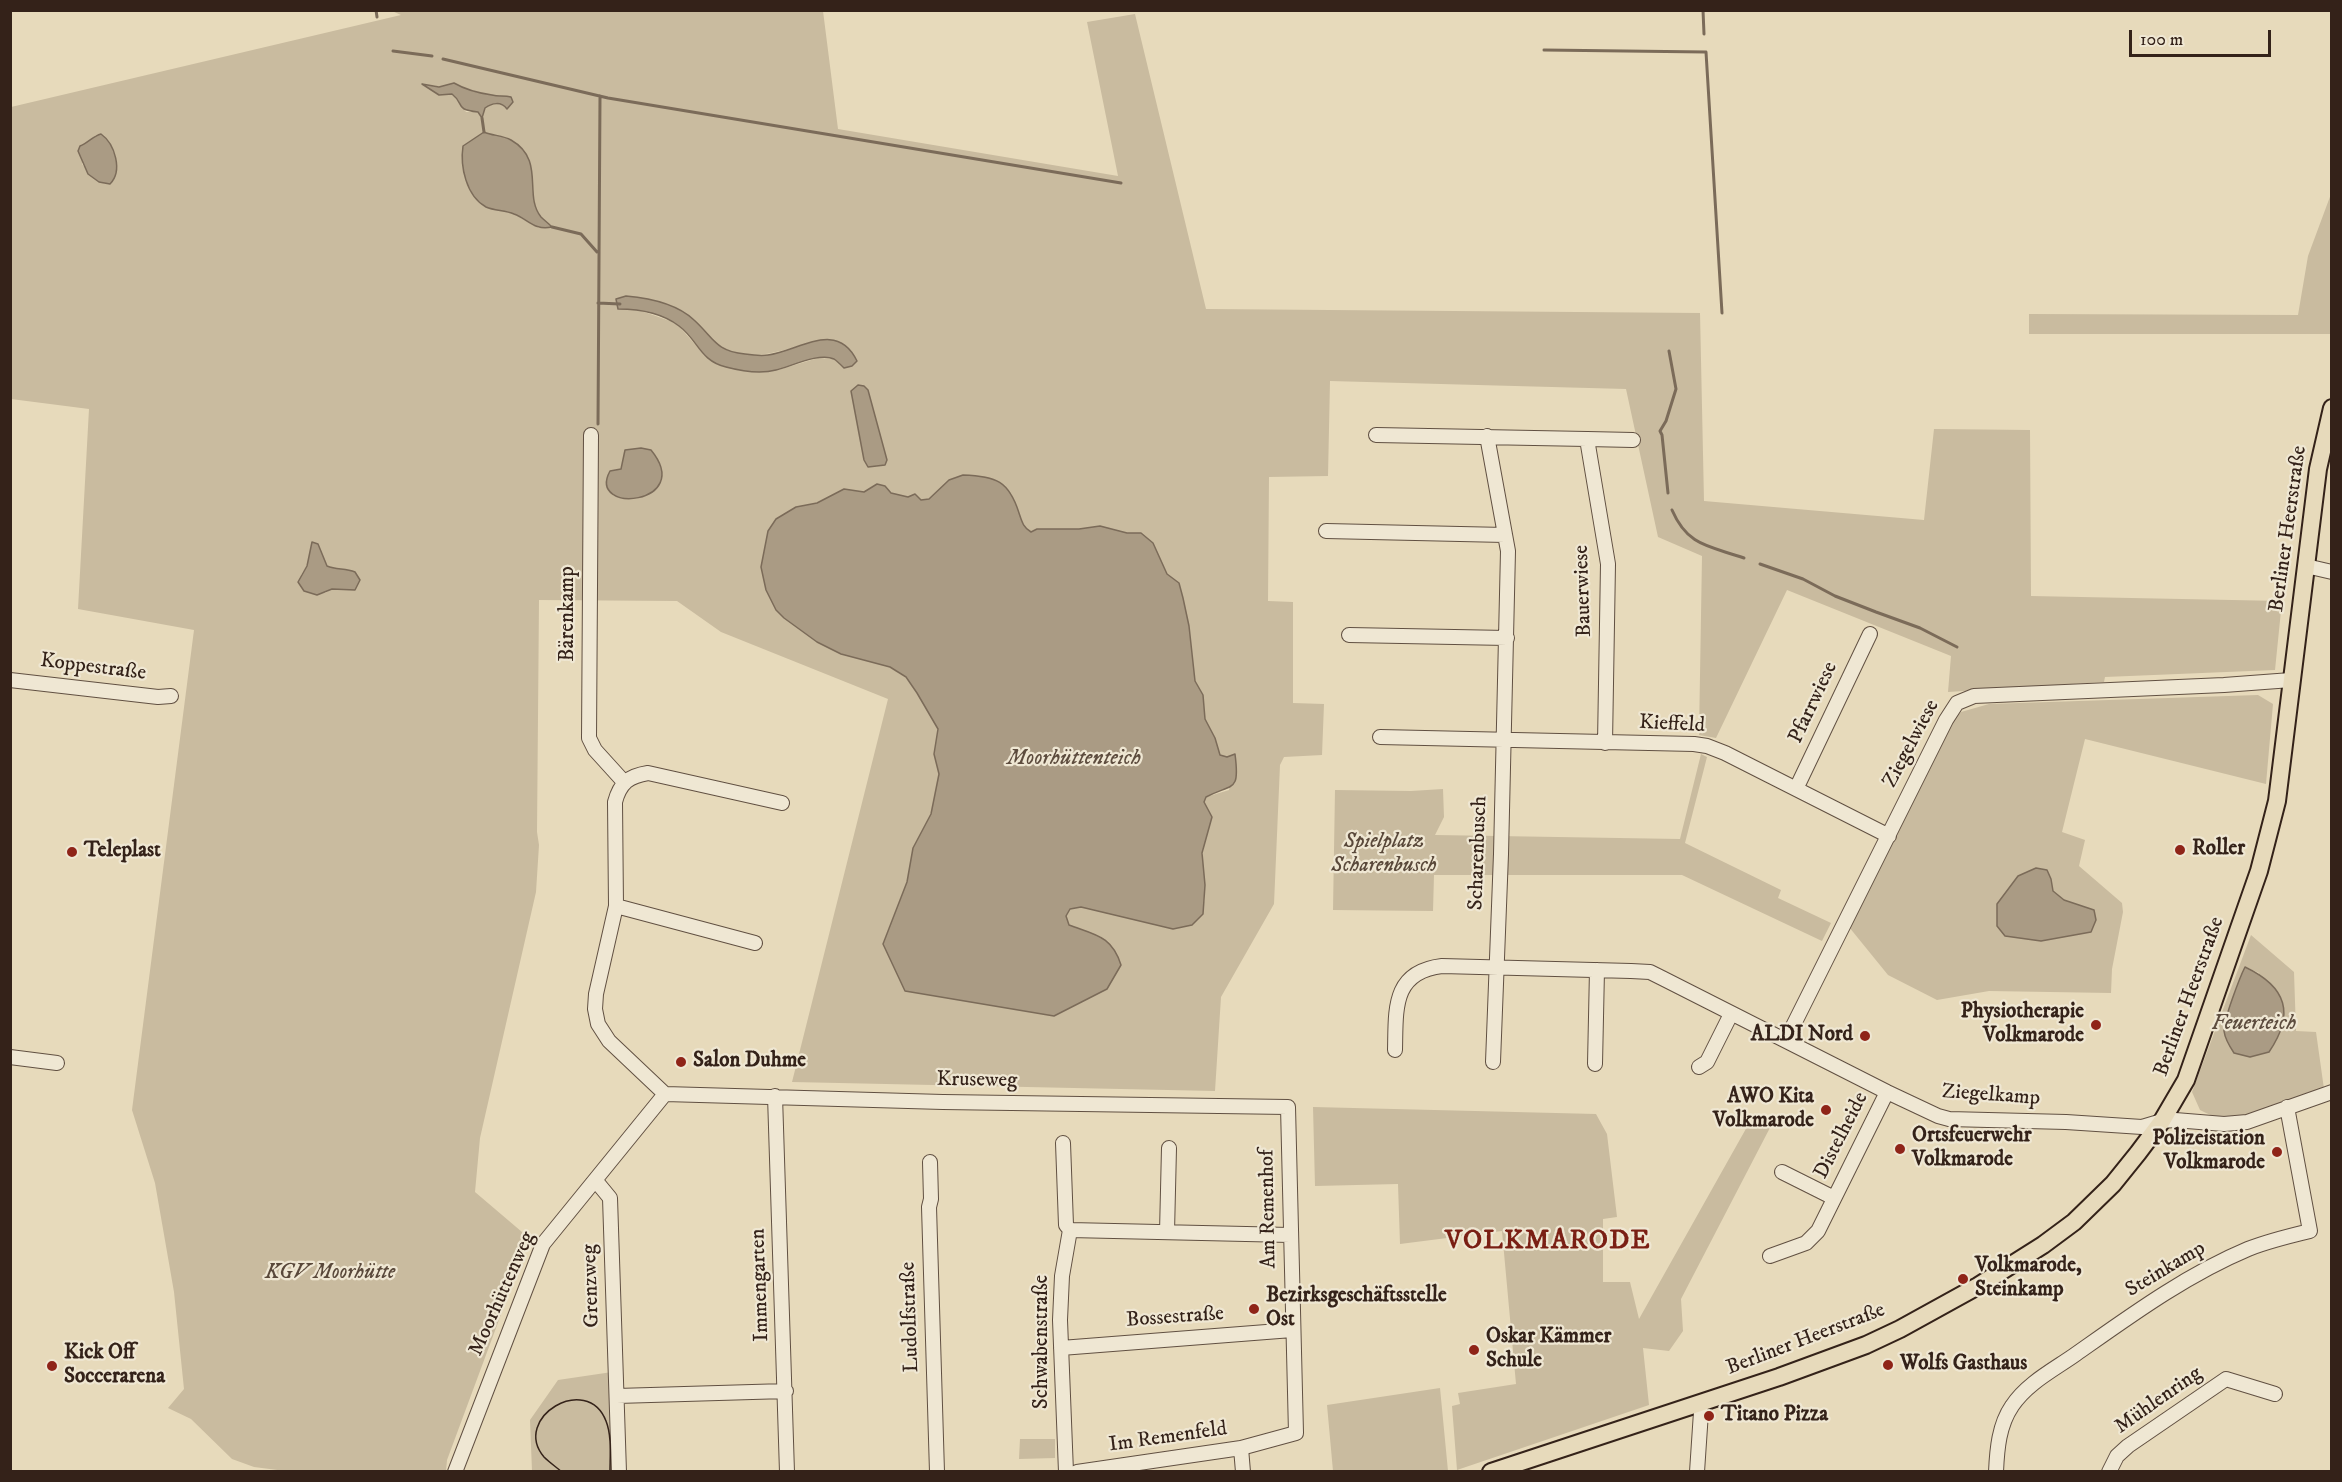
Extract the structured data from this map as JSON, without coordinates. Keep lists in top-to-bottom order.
{
  "streets": {
    "main road": ["Berliner Heerstraße"],
    "street": [
      "Bauerwiese",
      "Bärenkamp",
      "Koppestraße",
      "Pfarrwiese",
      "Kieffeld",
      "Ziegelwiese",
      "Scharenbusch",
      "Kruseweg",
      "Ziegelkamp",
      "Distelheide",
      "Am Remenhof",
      "Steinkamp",
      "Immengarten",
      "Grenzweg",
      "Moorhüttenweg",
      "Ludolfstraße",
      "Bossestraße",
      "Schwabenstraße",
      "Mühlenring",
      "Im Remenfeld"
    ]
  },
  "crossings": [
    ["Berliner Heerstraße", "Ziegelwiese"],
    ["Berliner Heerstraße", "Ziegelkamp"],
    ["Bauerwiese", "Kieffeld"],
    ["Pfarrwiese", "Kieffeld"],
    ["Kieffeld", "Ziegelwiese"],
    ["Kieffeld", "Scharenbusch"],
    ["Ziegelwiese", "Ziegelkamp"],
    ["Scharenbusch", "Ziegelkamp"],
    ["Kruseweg", "Am Remenhof"],
    ["Kruseweg", "Immengarten"],
    ["Kruseweg", "Moorhüttenweg"],
    ["Ziegelkamp", "Distelheide"],
    ["Ziegelkamp", "Steinkamp"],
    ["Am Remenhof", "Bossestraße"],
    ["Am Remenhof", "Im Remenfeld"],
    ["Grenzweg", "Moorhüttenweg"],
    ["Bossestraße", "Schwabenstraße"]
  ],
  "districts": ["VOLKMARODE"],
  "water": ["Moorhüttenteich", "Feuerteich"],
  "parks": ["Spielplatz Scharenbusch", "KGV Moorhütte"],
  "places": [
    "Roller",
    "Teleplast",
    "Physiotherapie Volkmarode",
    "ALDI Nord",
    "Salon Duhme",
    "AWO Kita Volkmarode",
    "Ortsfeuerwehr Volkmarode",
    "Polizeistation Volkmarode",
    "Volkmarode, Steinkamp",
    "Bezirksgeschäftsstelle Ost",
    "Oskar Kämmer Schule",
    "Wolfs Gasthaus",
    "Kick Off Soccerarena",
    "Titano Pizza"
  ],
  "scale_bar": "100 m"
}
